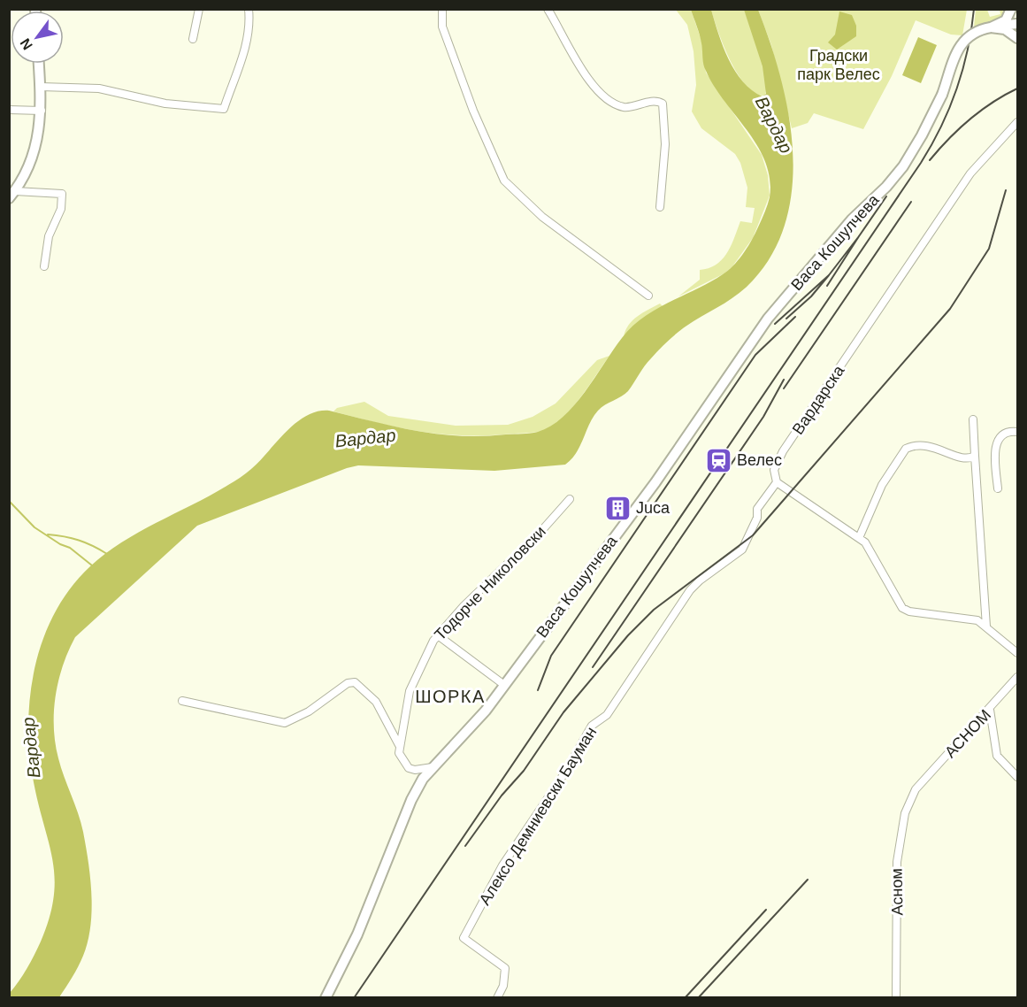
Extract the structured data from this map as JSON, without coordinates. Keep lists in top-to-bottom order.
{
  "streets": {
    "main road": ["Васа Кошулчева"],
    "street": [
      "Вардарска",
      "Тодорче Николовски",
      "АСНОМ",
      "Алексо Демниевски Бауман",
      "Асном"
    ]
  },
  "crossings": [
    ["Вардарска", "Алексо Демниевски Бауман"],
    ["АСНОМ", "Асном"]
  ],
  "districts": ["ШОРКА"],
  "water": ["Вардар"],
  "parks": ["Градски парк Велес"],
  "places": {
    "station": ["Велес"],
    "building": ["Juca"]
  },
  "north": "bottom left"
}
